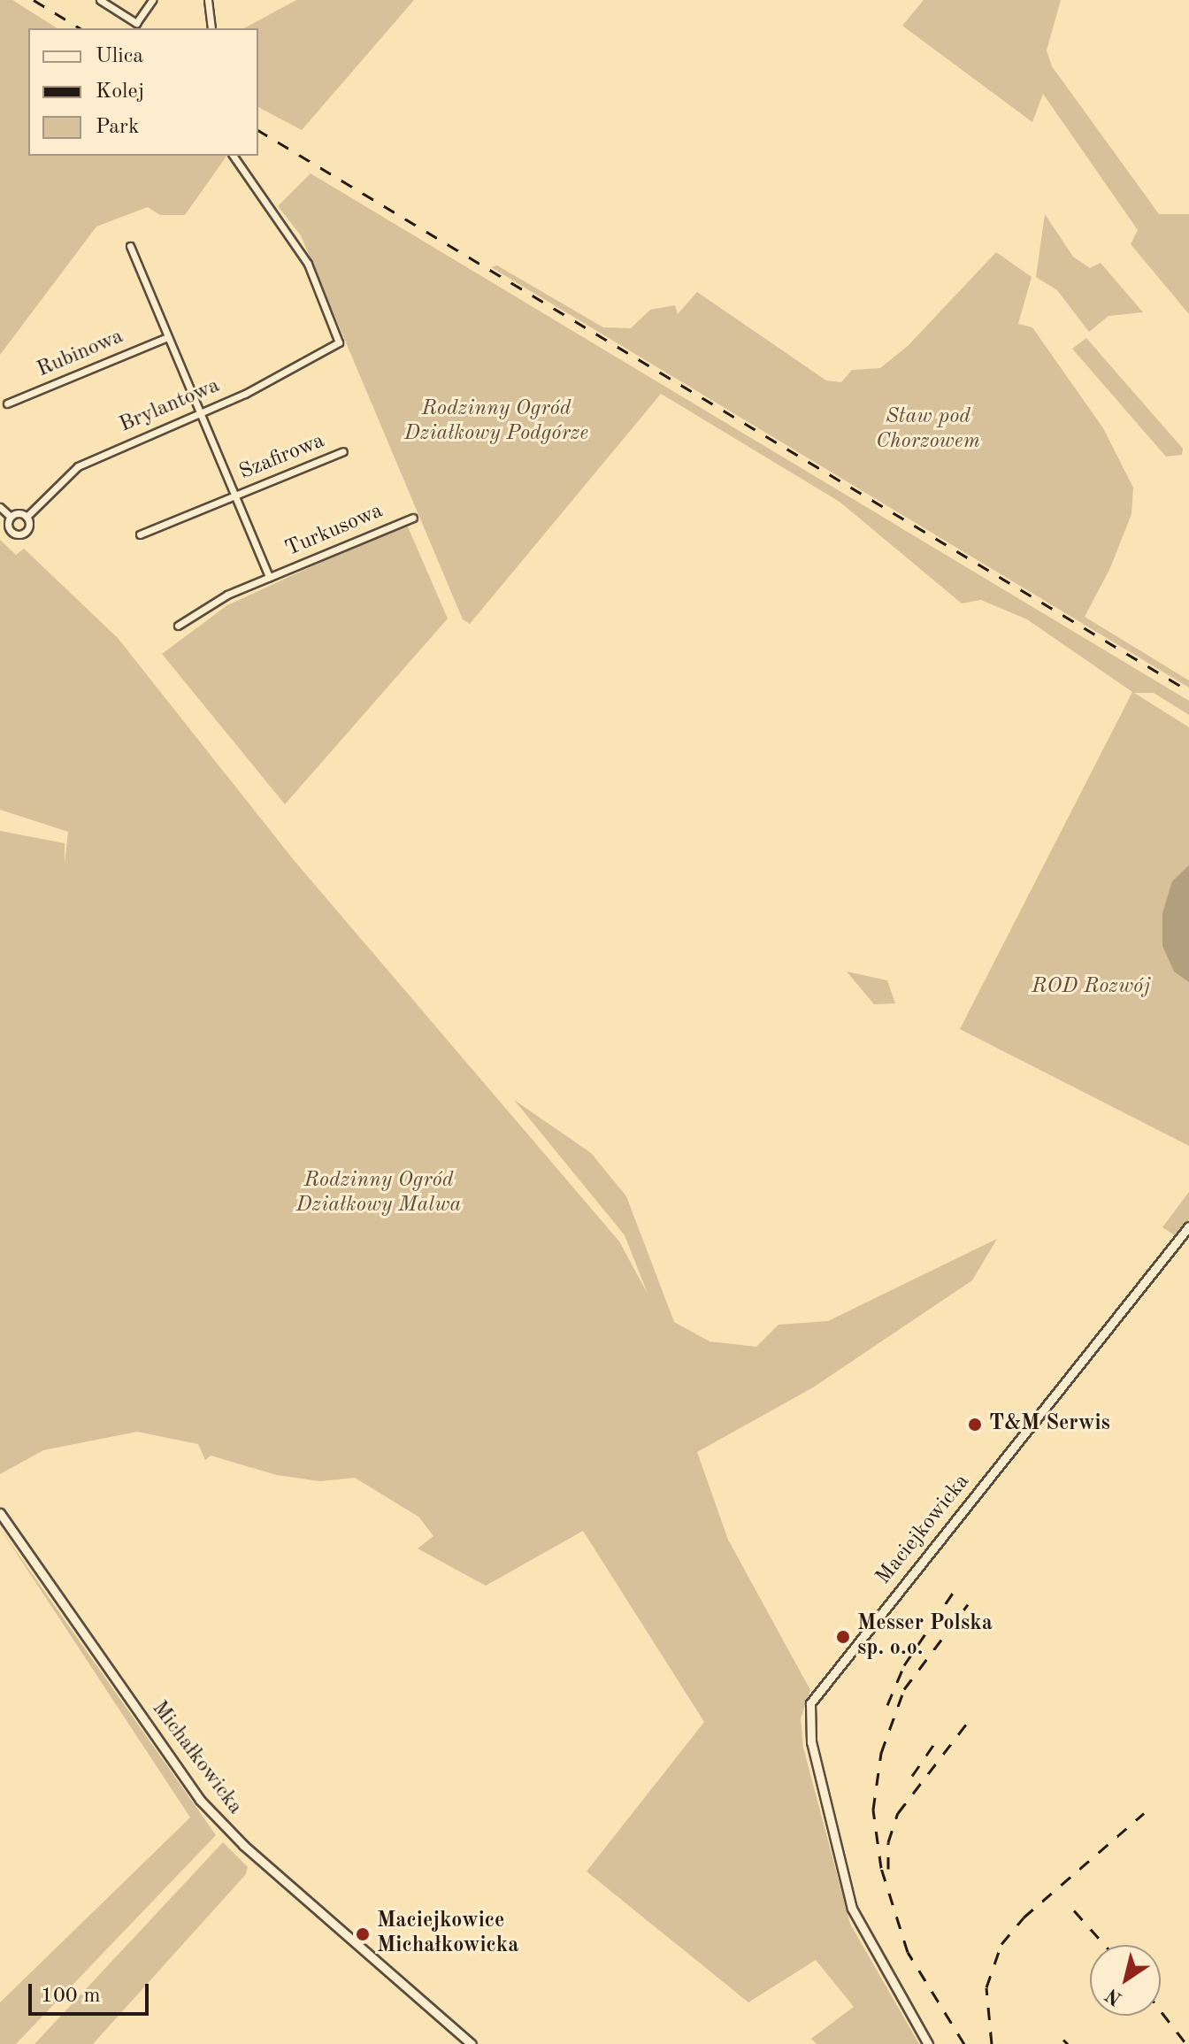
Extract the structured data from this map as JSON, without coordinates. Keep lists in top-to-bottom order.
{
  "streets": {
    "street": [
      "Rubinowa",
      "Brylantowa",
      "Szafirowa",
      "Turkusowa",
      "Maciejkowicka",
      "Michałkowicka"
    ]
  },
  "crossings": [
    ["Brylantowa", "Szafirowa"],
    ["Szafirowa", "Turkusowa"]
  ],
  "parks": [
    "Rodzinny Ogród Działkowy Podgórze",
    "Staw pod Chorzowem",
    "ROD Rozwój",
    "Rodzinny Ogród Działkowy Malwa"
  ],
  "places": ["T&M Serwis", "Messer Polska sp. o.o.", "Maciejkowice Michałkowicka"],
  "legend": ["Ulica", "Kolej", "Park"],
  "scale_bar": "100 m",
  "north": "bottom left"
}
